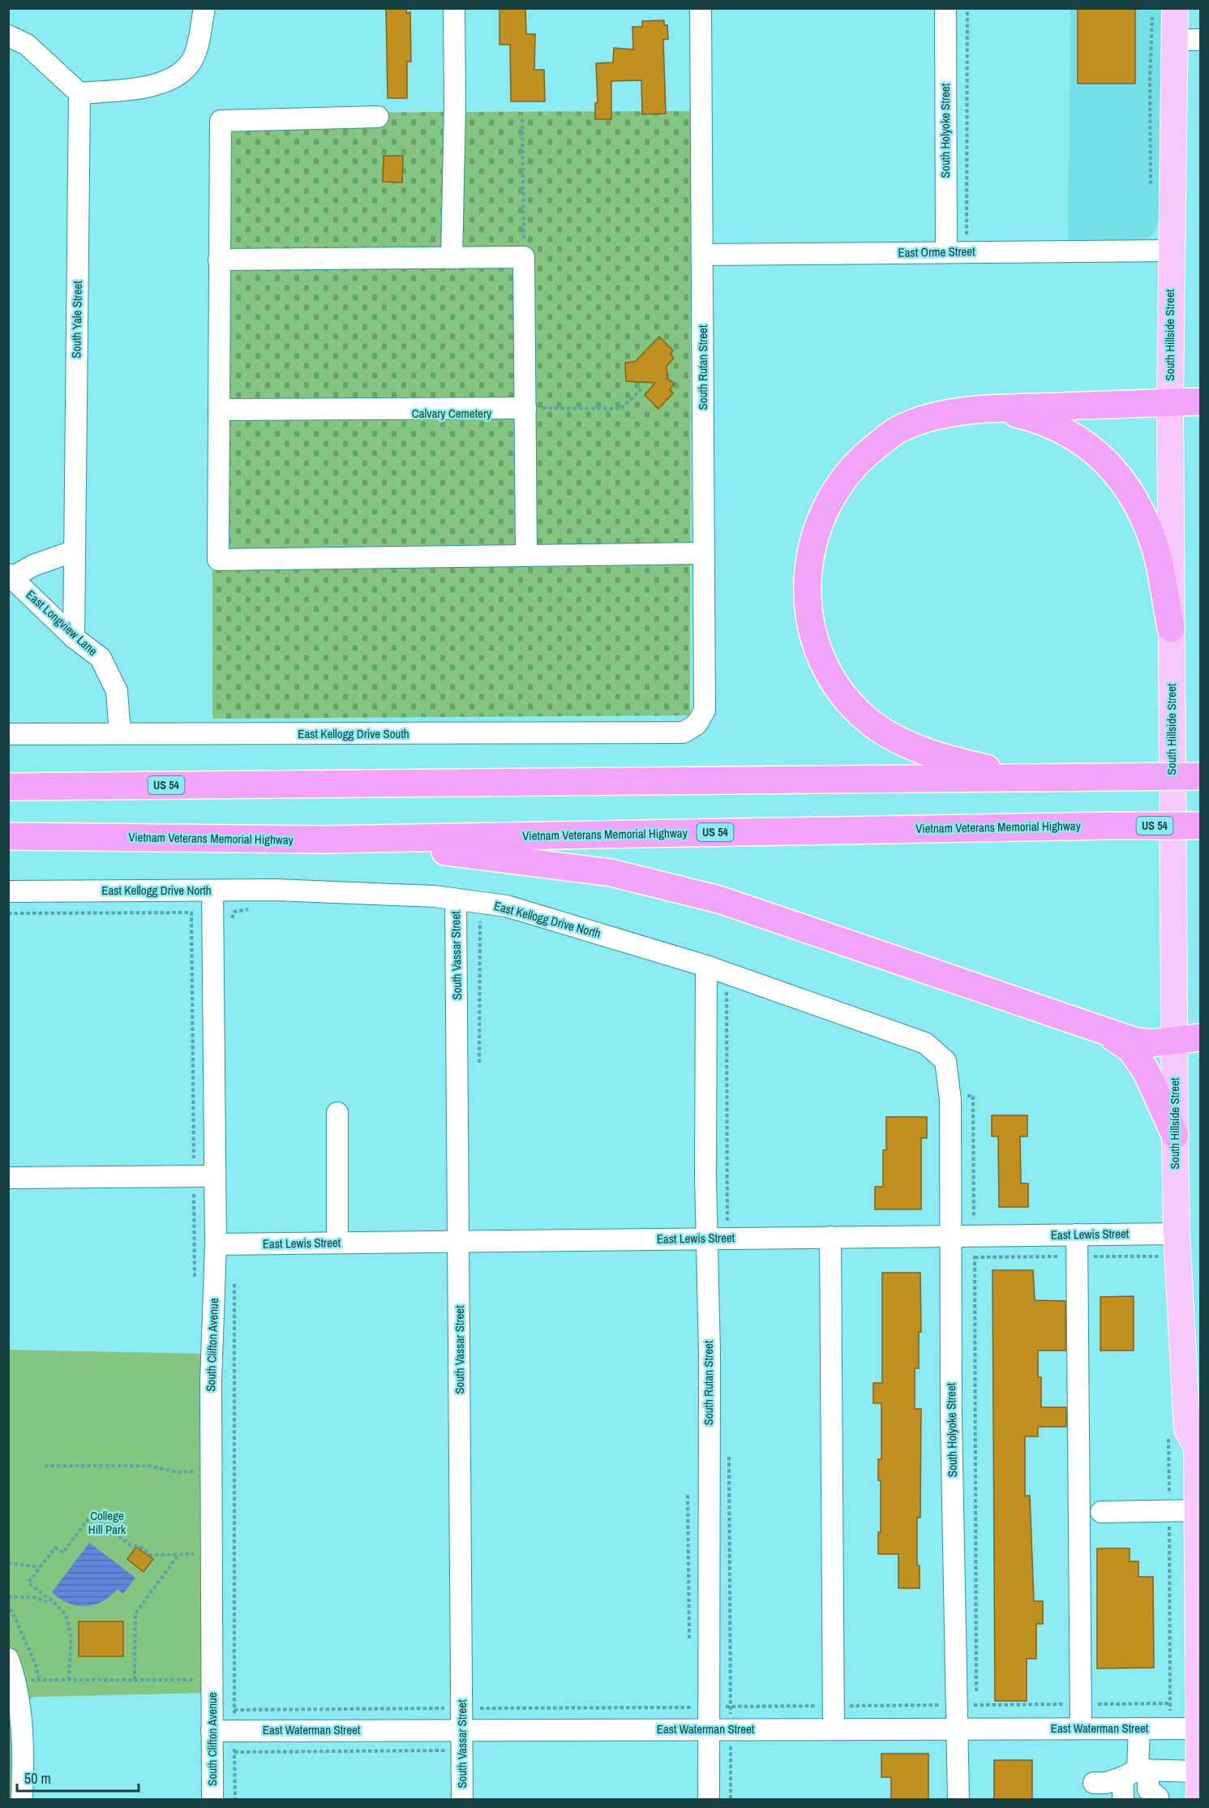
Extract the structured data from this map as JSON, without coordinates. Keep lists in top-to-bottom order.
{
  "streets": {
    "highway": ["US 54", "Vietnam Veterans Memorial Highway"],
    "main road": ["South Hillside Street"],
    "street": [
      "South Holyoke Street",
      "East Orme Street",
      "South Yale Street",
      "South Rutan Street",
      "East Longview Lane",
      "East Kellogg Drive South",
      "East Kellogg Drive North",
      "South Vassar Street",
      "East Lewis Street",
      "South Clifton Avenue",
      "East Waterman Street"
    ]
  },
  "crossings": [
    ["South Holyoke Street", "East Orme Street"],
    ["South Holyoke Street", "East Kellogg Drive North"],
    ["South Holyoke Street", "East Lewis Street"],
    ["South Holyoke Street", "East Waterman Street"],
    ["East Orme Street", "South Hillside Street"],
    ["East Orme Street", "South Rutan Street"],
    ["South Yale Street", "East Longview Lane"],
    ["South Hillside Street", "East Lewis Street"],
    ["South Hillside Street", "East Waterman Street"],
    ["South Rutan Street", "East Kellogg Drive South"],
    ["South Rutan Street", "East Kellogg Drive North"],
    ["South Rutan Street", "East Lewis Street"],
    ["South Rutan Street", "East Waterman Street"],
    ["East Longview Lane", "East Kellogg Drive South"],
    ["East Kellogg Drive North", "South Vassar Street"],
    ["East Kellogg Drive North", "South Clifton Avenue"],
    ["South Vassar Street", "East Lewis Street"],
    ["South Vassar Street", "East Waterman Street"],
    ["East Lewis Street", "South Clifton Avenue"],
    ["South Clifton Avenue", "East Waterman Street"]
  ],
  "parks": ["Calvary Cemetery", "College Hill Park"],
  "scale_bar": "50 m"
}
